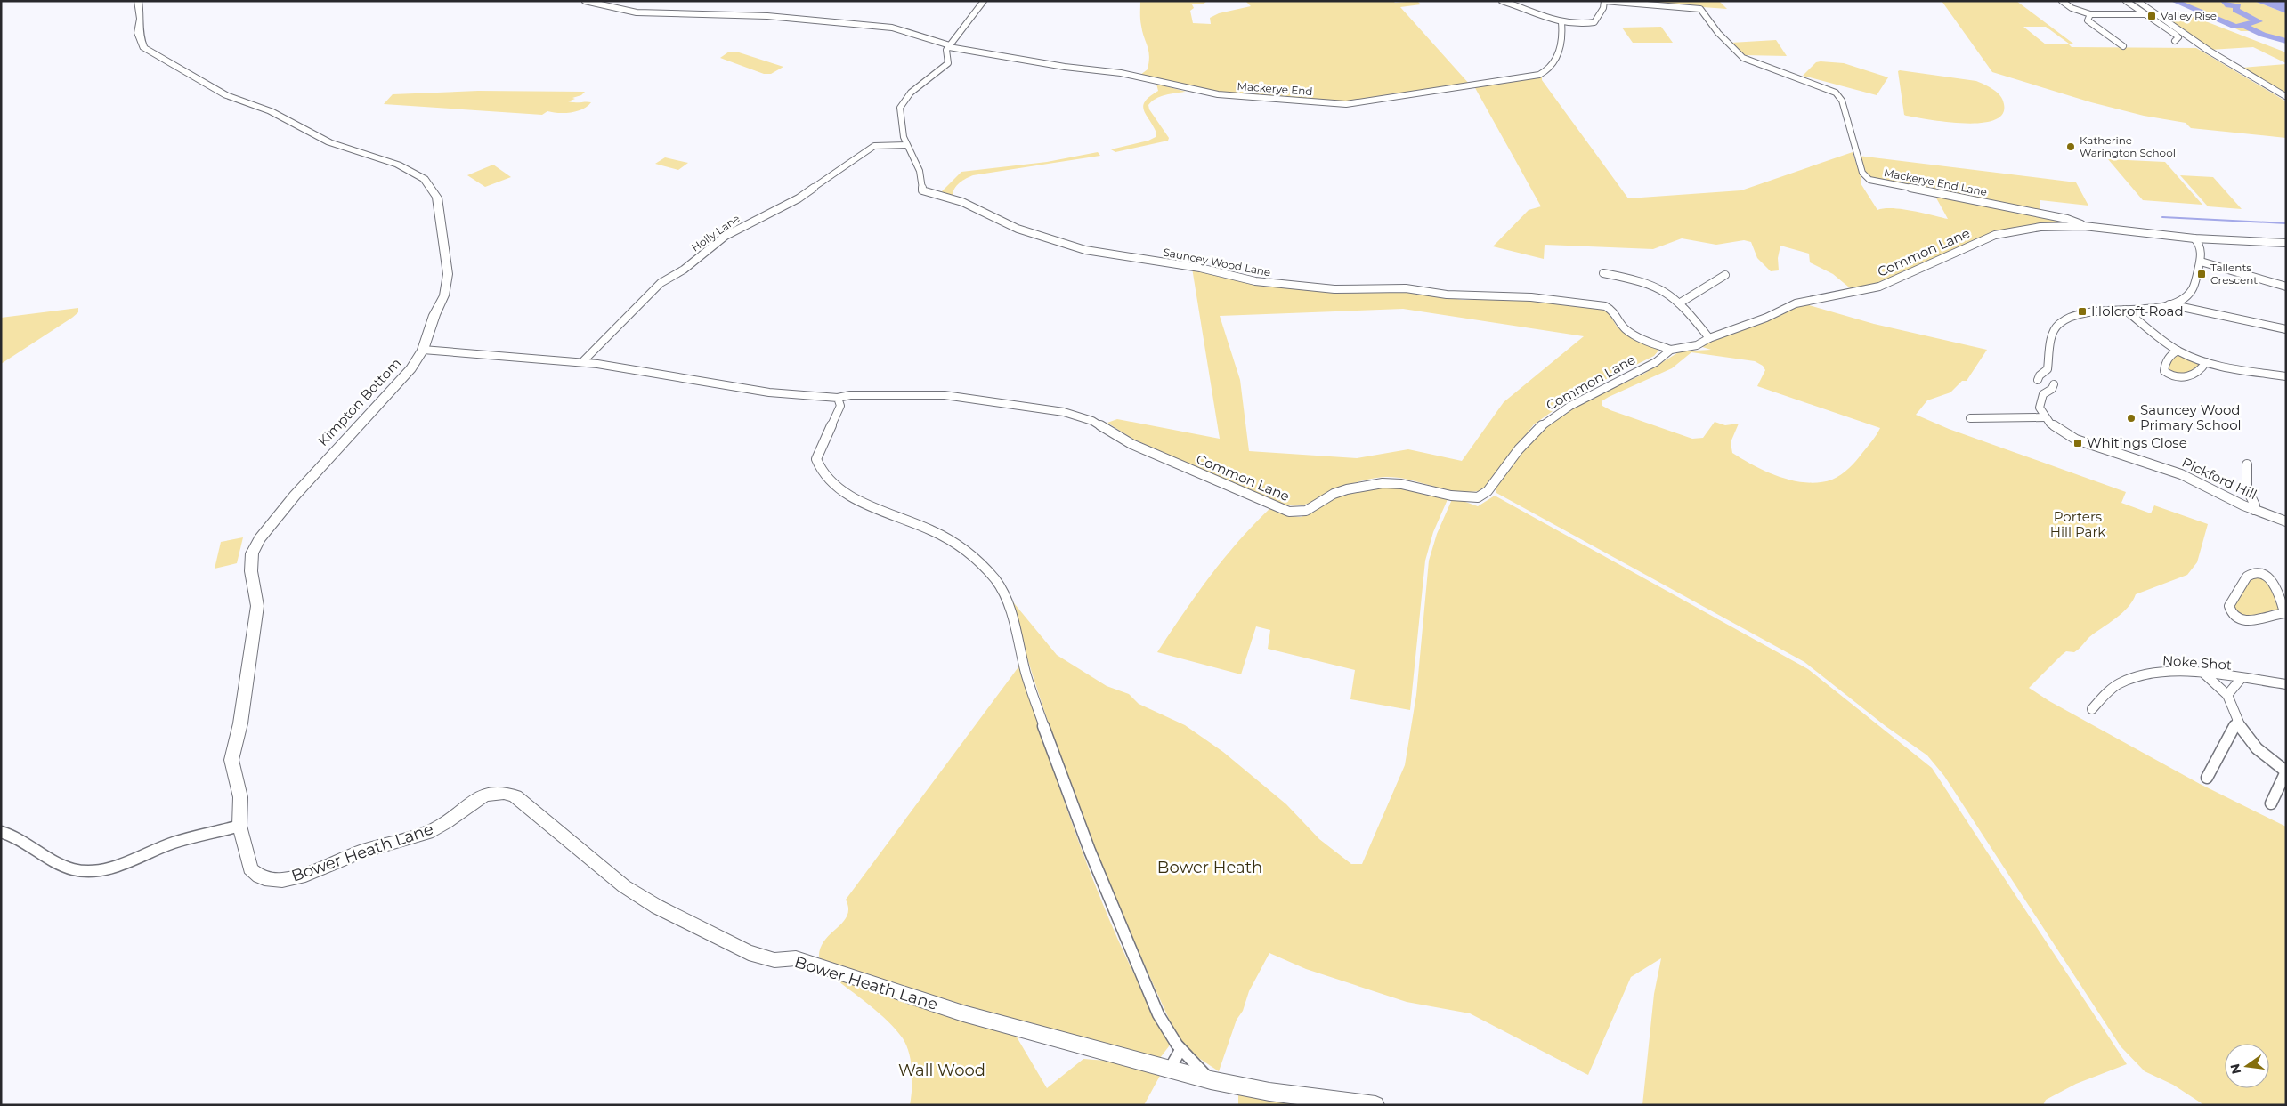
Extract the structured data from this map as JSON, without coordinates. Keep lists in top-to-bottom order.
{
  "streets": {
    "main road": ["Kimpton Bottom", "Bower Heath Lane"],
    "street": [
      "Mackerye End",
      "Mackerye End Lane",
      "Holly Lane",
      "Common Lane",
      "Sauncey Wood Lane",
      "Pickford Hill",
      "Noke Shot"
    ]
  },
  "crossings": [
    ["Mackerye End", "Sauncey Wood Lane"],
    ["Mackerye End Lane", "Common Lane"],
    ["Holly Lane", "Sauncey Wood Lane"],
    ["Common Lane", "Sauncey Wood Lane"],
    ["Kimpton Bottom", "Bower Heath Lane"]
  ],
  "parks": ["Porters Hill Park", "Bower Heath", "Wall Wood"],
  "places": {
    "transit": [
      "Valley Rise",
      "Tallents Crescent",
      "Holcroft Road",
      "Whitings Close"
    ],
    "other": ["Katherine Warington School", "Sauncey Wood Primary School"]
  },
  "north": "left"
}
